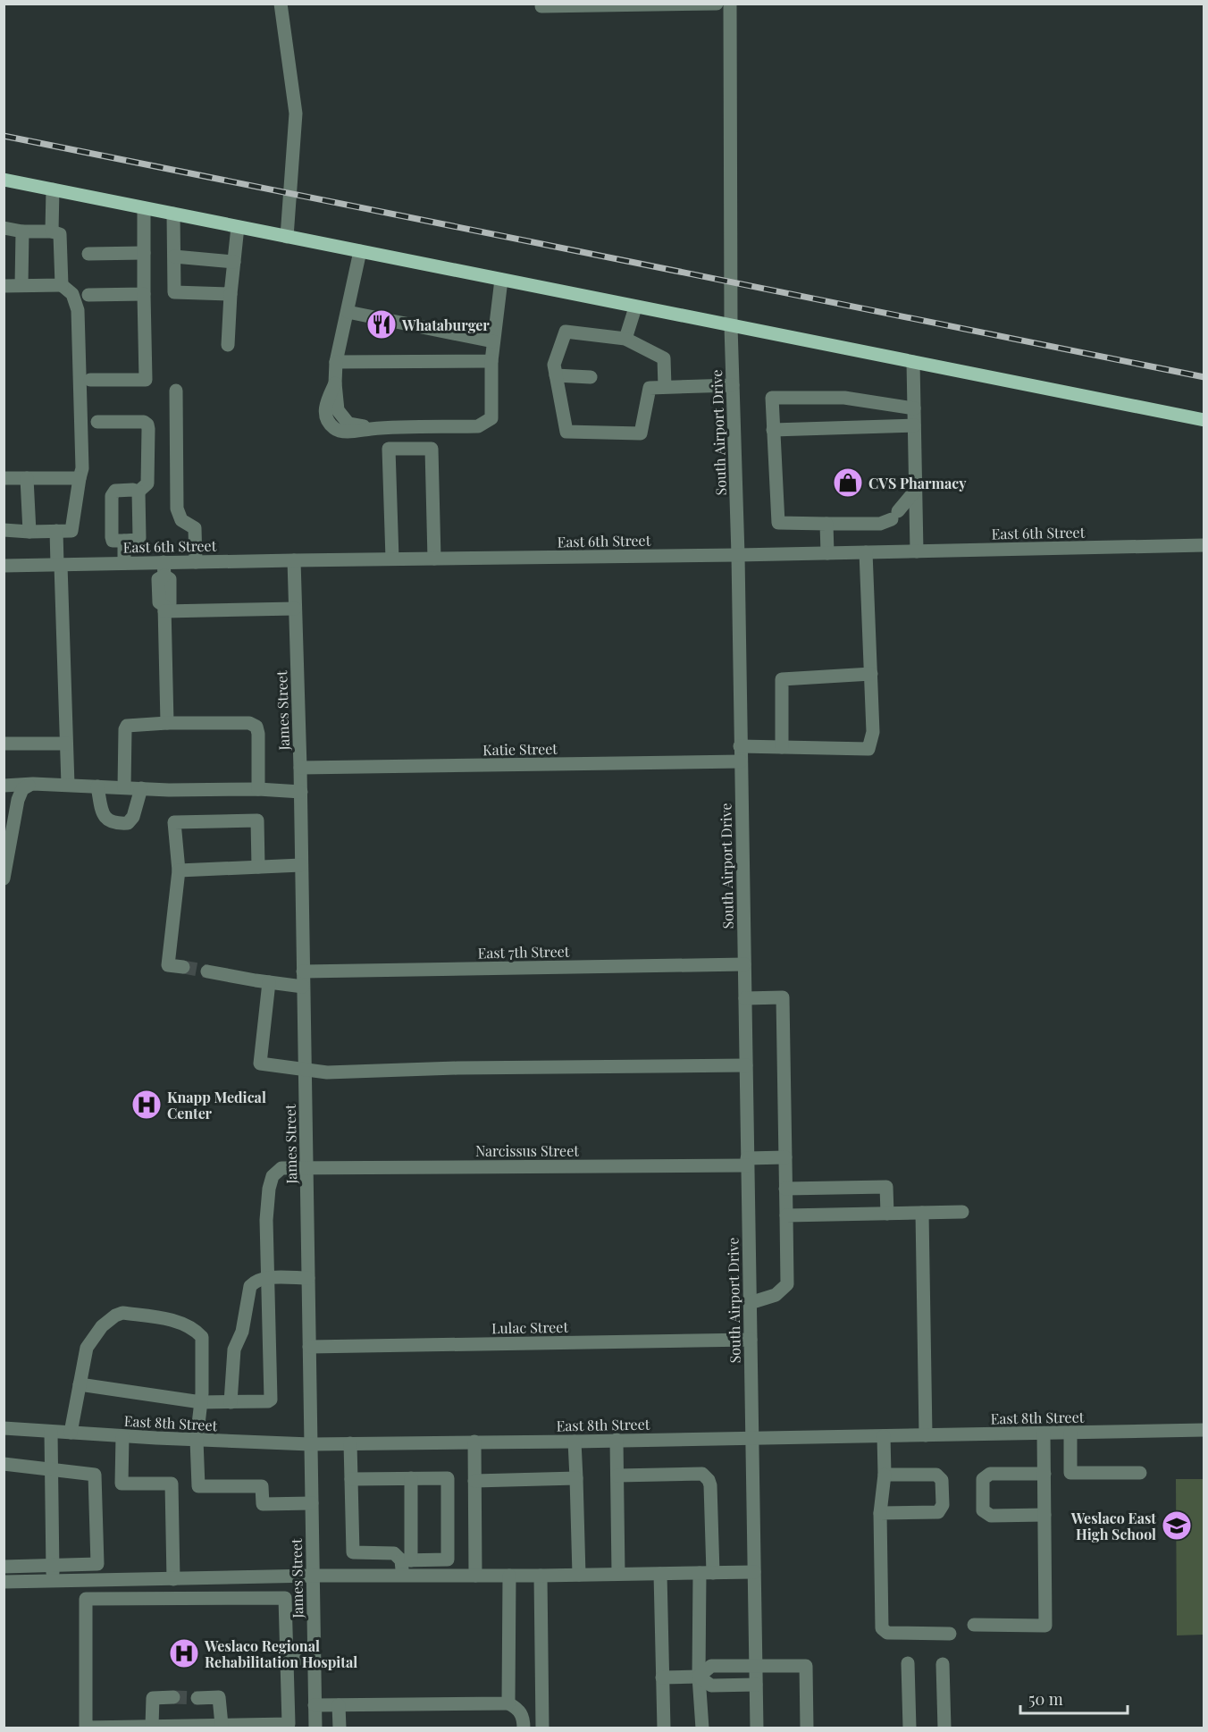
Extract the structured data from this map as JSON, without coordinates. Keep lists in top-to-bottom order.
{
  "streets": {
    "street": [
      "South Airport Drive",
      "East 6th Street",
      "James Street",
      "Katie Street",
      "East 7th Street",
      "Narcissus Street",
      "Lulac Street",
      "East 8th Street"
    ]
  },
  "crossings": [
    ["South Airport Drive", "East 6th Street"],
    ["South Airport Drive", "Katie Street"],
    ["South Airport Drive", "East 7th Street"],
    ["South Airport Drive", "Narcissus Street"],
    ["South Airport Drive", "Lulac Street"],
    ["South Airport Drive", "East 8th Street"],
    ["East 6th Street", "James Street"],
    ["James Street", "Katie Street"],
    ["James Street", "East 7th Street"],
    ["James Street", "Narcissus Street"],
    ["James Street", "Lulac Street"],
    ["James Street", "East 8th Street"]
  ],
  "places": {
    "restaurant": ["Whataburger"],
    "shop": ["CVS Pharmacy"],
    "hospital": ["Knapp Medical Center", "Weslaco Regional Rehabilitation Hospital"],
    "school or university": ["Weslaco East High School"]
  },
  "scale_bar": "50 m"
}
